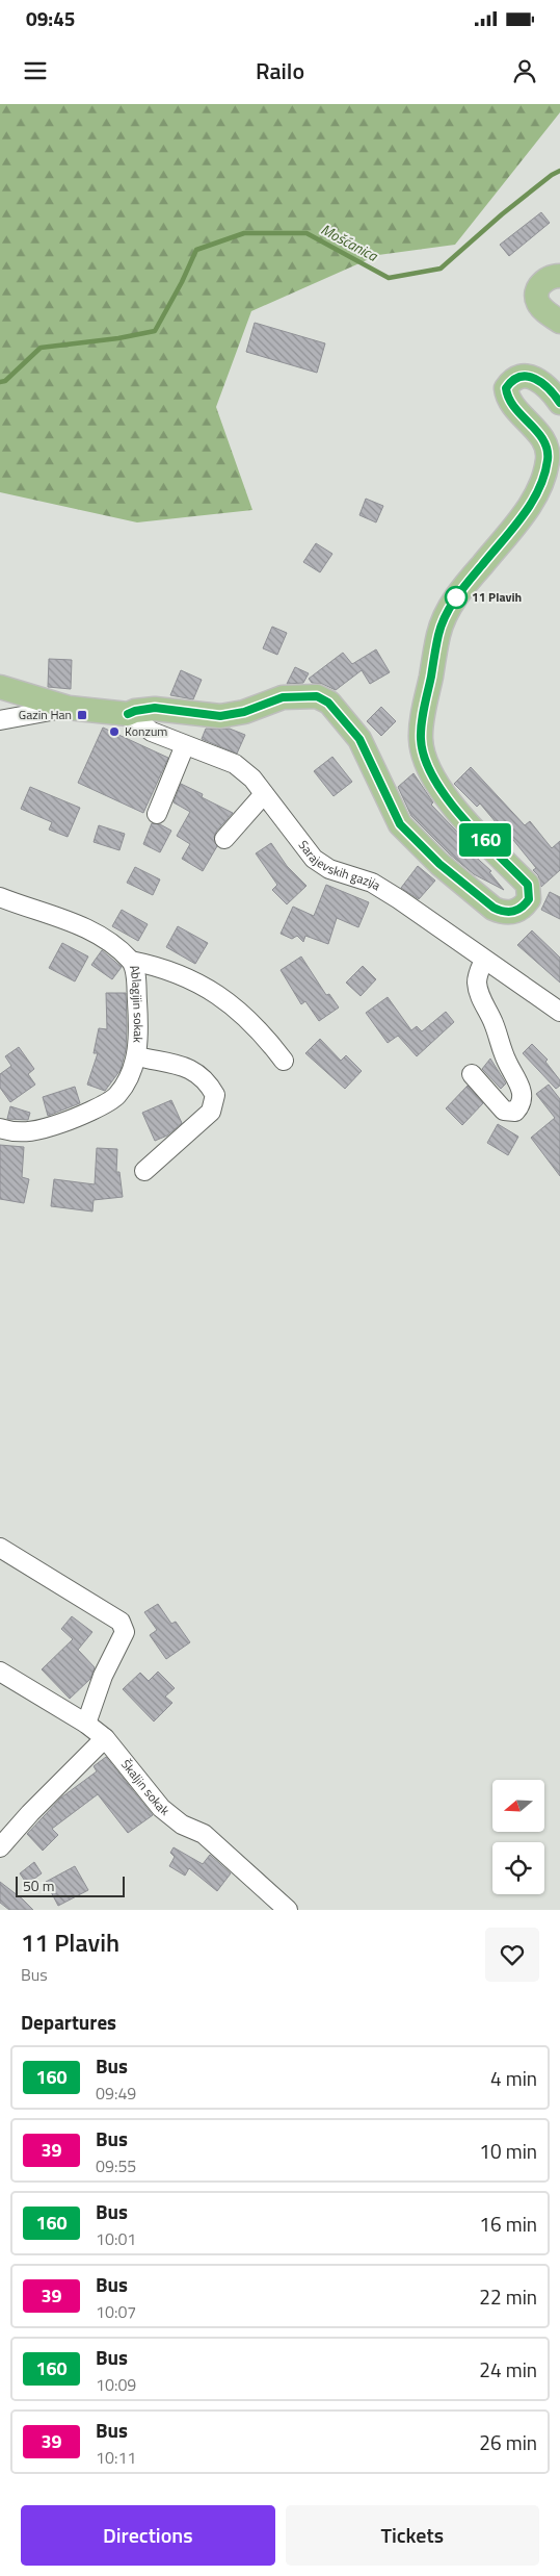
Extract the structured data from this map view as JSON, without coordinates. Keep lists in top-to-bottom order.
{
  "streets": {
    "street": ["Sarajevskih gazija", "Ablagijin sokak", "Škaljin sokak"]
  },
  "water": ["Mošćanica"],
  "places": {
    "other": ["11 Plavih", "Konzum"],
    "transit": ["Gazin Han"]
  },
  "lines": ["bus line 160"],
  "scale_bar": "50 m",
  "north": "left",
  "page": {
    "status": "09:45",
    "header": "Railo",
    "on_map": "160",
    "scale": "50 m",
    "heading": [
      ["11 Plavih", "Bus"],
      "Departures"
    ],
    "list": [
      {
        "mark": "160",
        "name": "Bus",
        "note": "09:49",
        "value": "4 min"
      },
      {
        "mark": "39",
        "name": "Bus",
        "note": "09:55",
        "value": "10 min"
      },
      {
        "mark": "160",
        "name": "Bus",
        "note": "10:01",
        "value": "16 min"
      },
      {
        "mark": "39",
        "name": "Bus",
        "note": "10:07",
        "value": "22 min"
      },
      {
        "mark": "160",
        "name": "Bus",
        "note": "10:09",
        "value": "24 min"
      },
      {
        "mark": "39",
        "name": "Bus",
        "note": "10:11",
        "value": "26 min"
      }
    ],
    "buttons": ["Directions", "Tickets"]
  }
}
